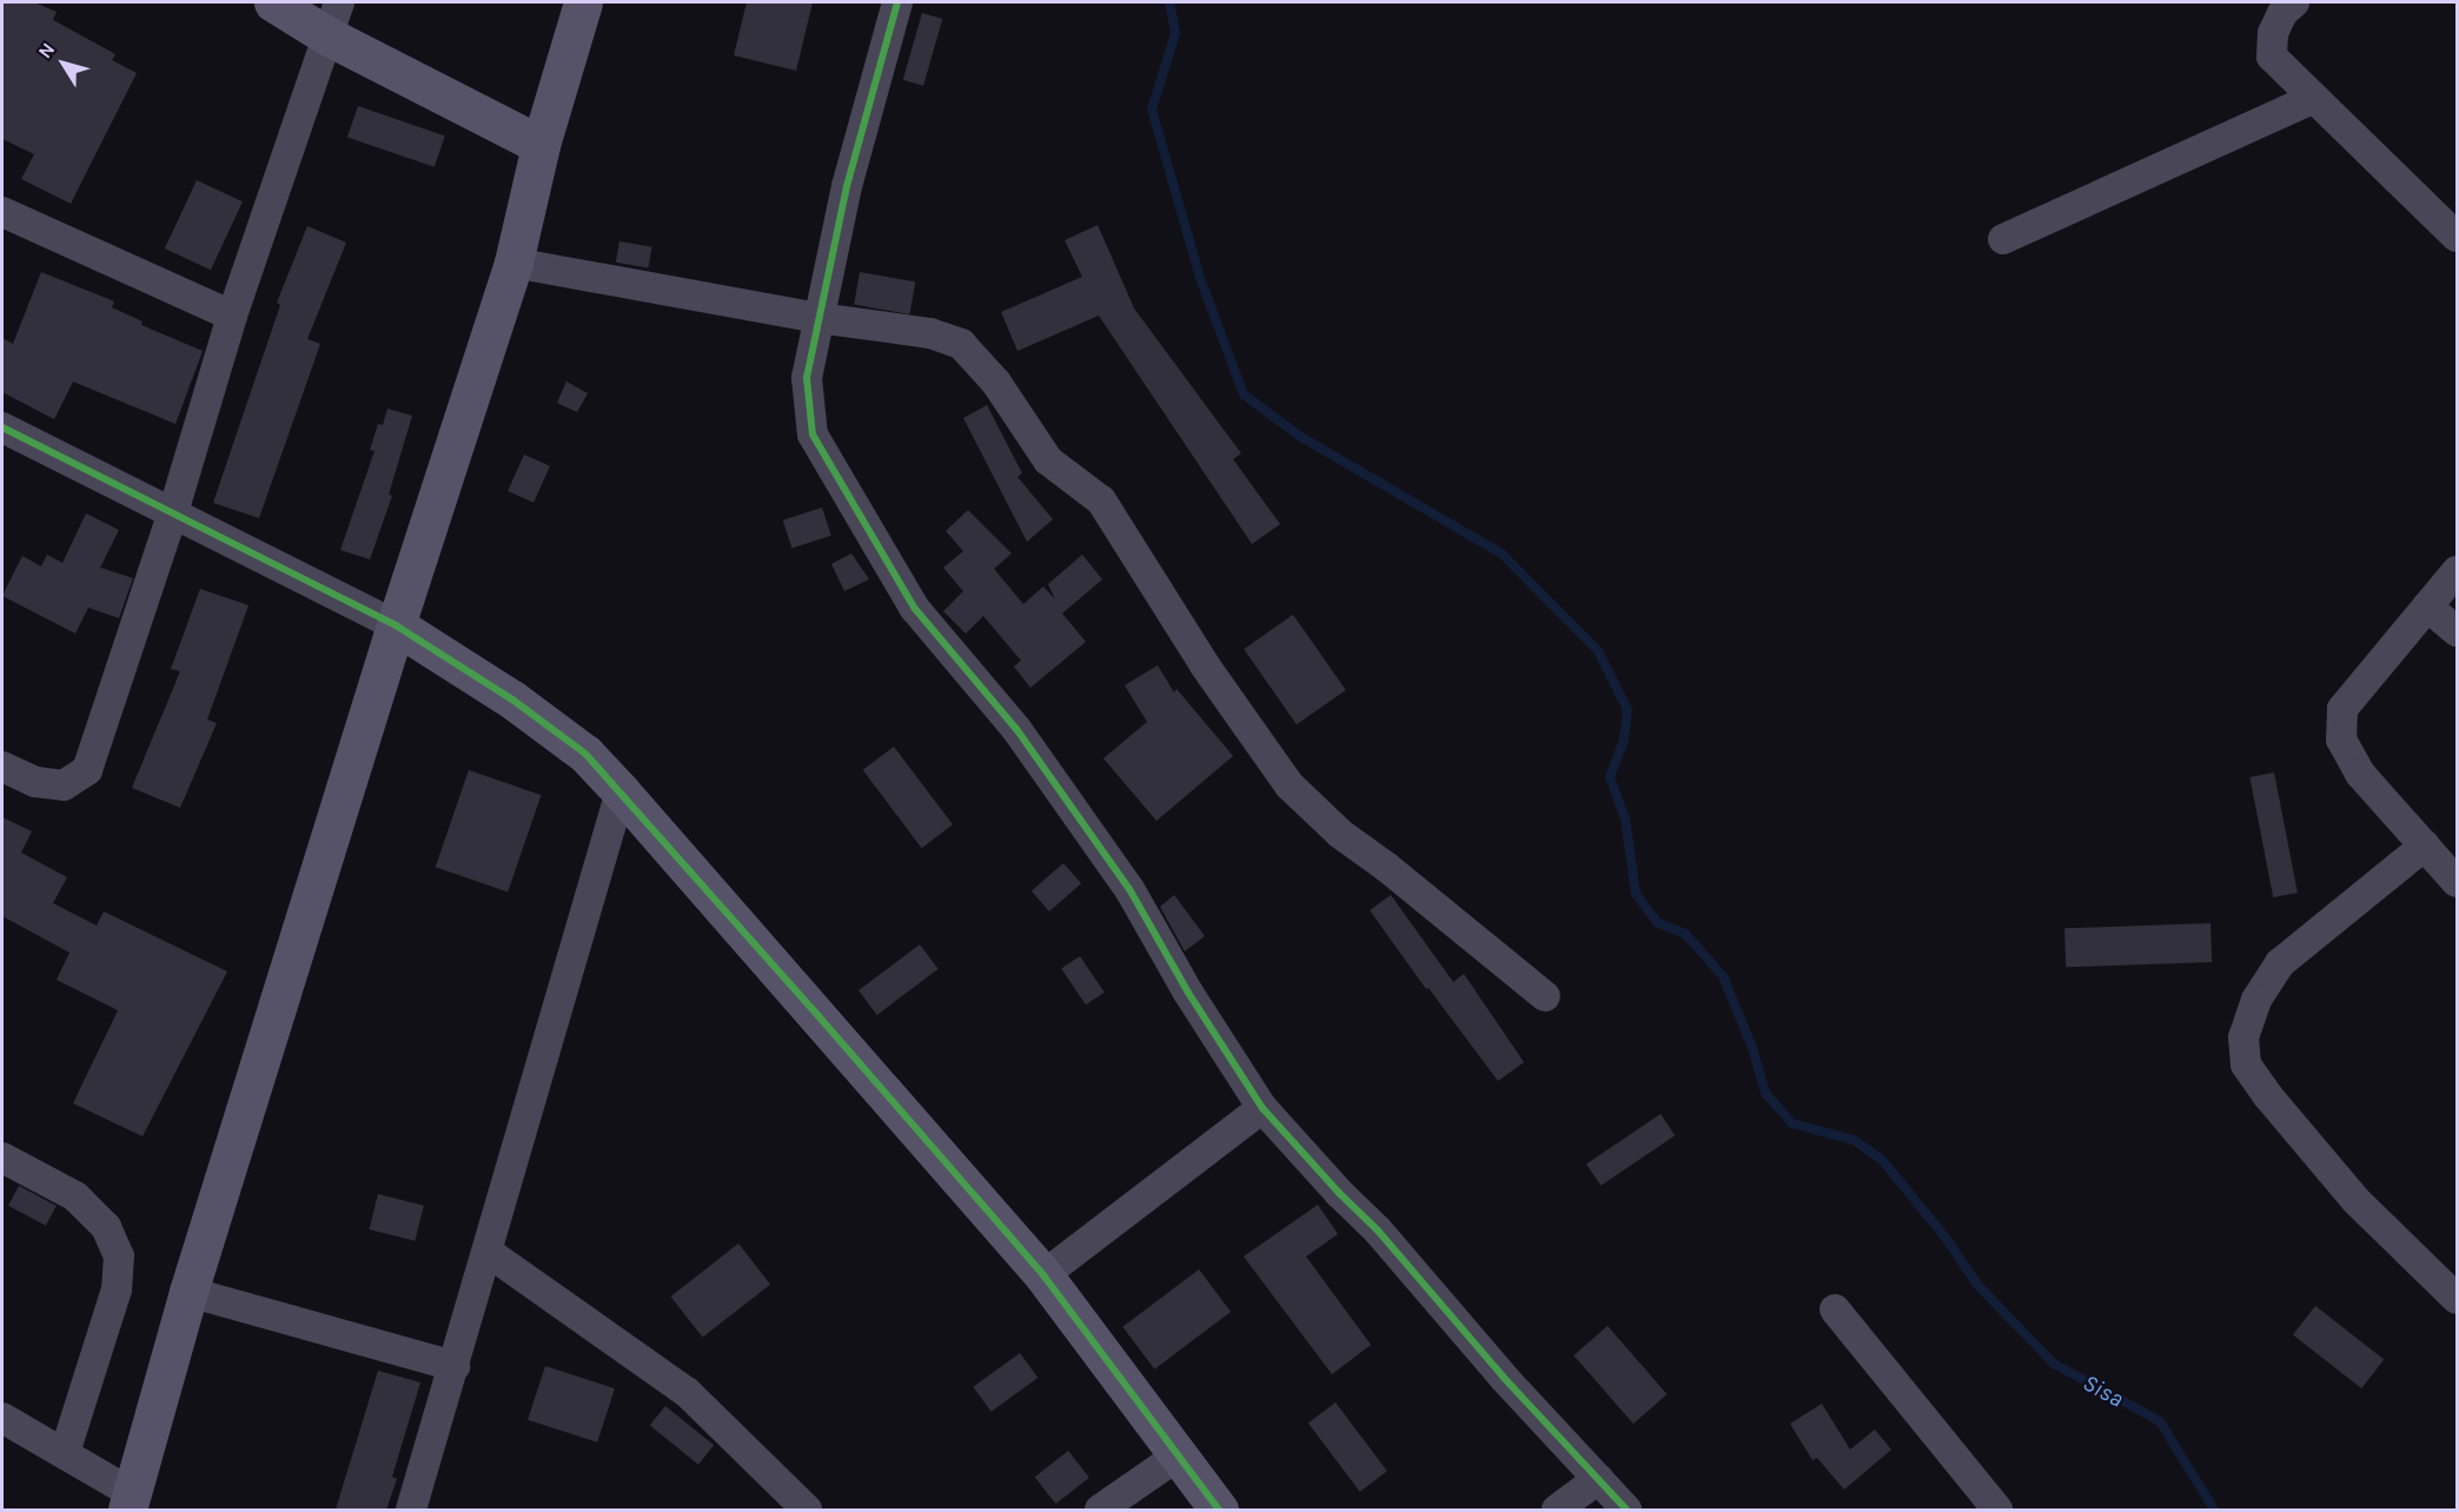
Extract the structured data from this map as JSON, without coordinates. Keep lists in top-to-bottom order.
{
  "water": ["Sisa"],
  "north": "top left"
}
